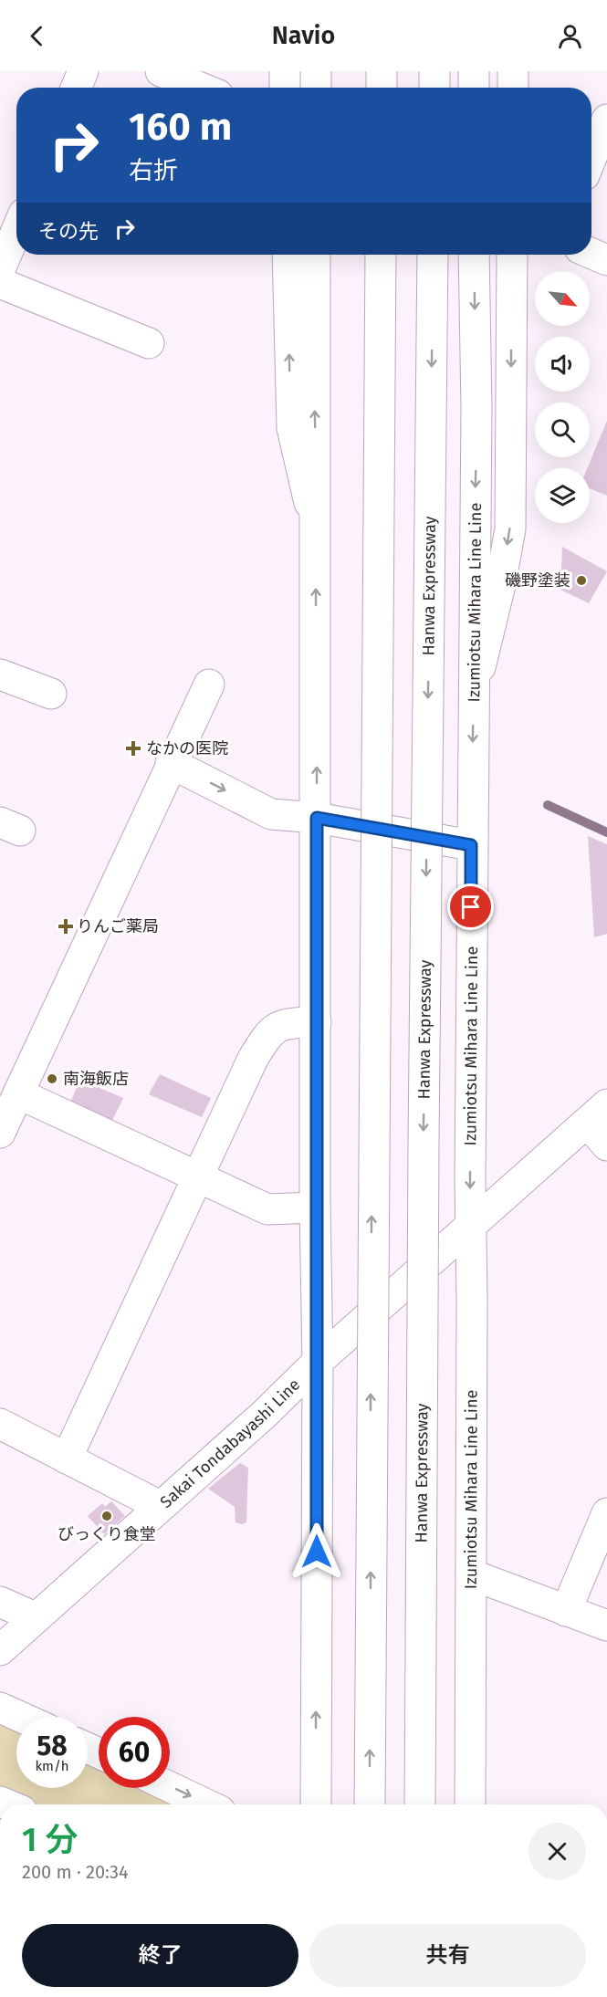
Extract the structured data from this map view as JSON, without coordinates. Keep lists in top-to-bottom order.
{
  "streets": {
    "main road": ["Hanwa Expressway", "Izumiotsu Mihara Line Line", "Sakai Tondabayashi Line"]
  },
  "crossings": [
    ["Izumiotsu Mihara Line Line", "Sakai Tondabayashi Line"]
  ],
  "places": {
    "other": ["磯野塗装", "南海飯店", "びっくり食堂"],
    "health": ["なかの医院", "りんご薬局"]
  },
  "north": "bottom right",
  "page": {
    "header": "Navio",
    "turn": ["160 m", "右折"],
    "then": "その先",
    "speed": "58 km/h",
    "limit": "60",
    "heading": ["1 分", "200 m · 20:34"],
    "buttons": ["終了", "共有"]
  }
}
